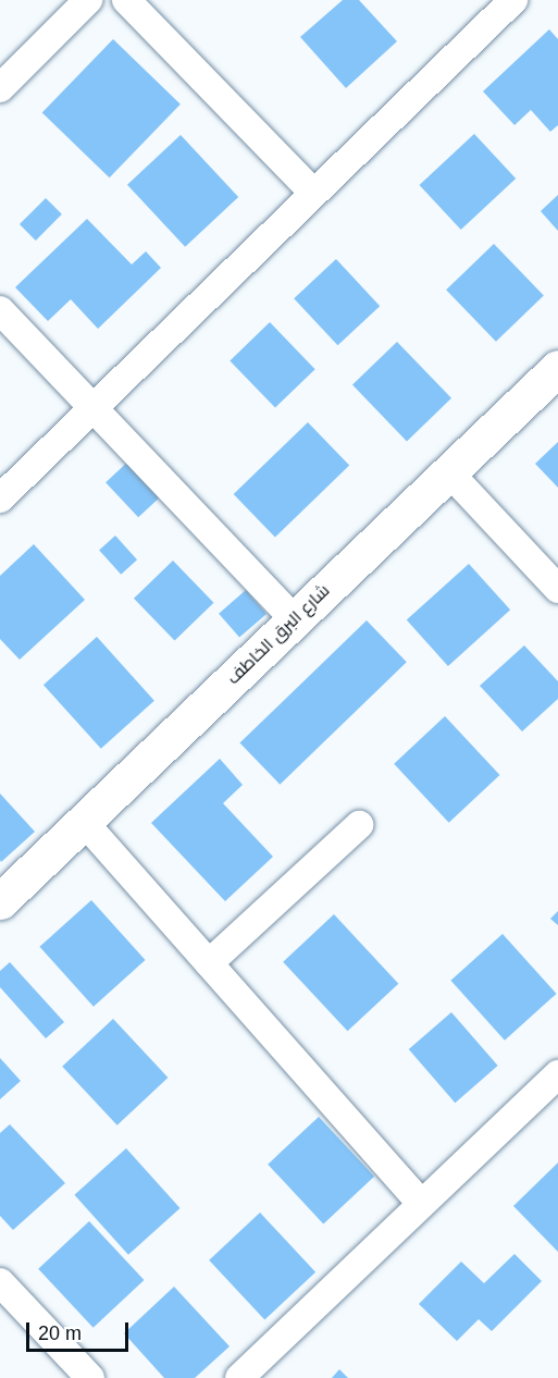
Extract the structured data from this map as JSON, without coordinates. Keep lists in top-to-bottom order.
{
  "streets": {
    "main road": ["شارع البرق الخاطف"]
  },
  "scale_bar": "20 m"
}
